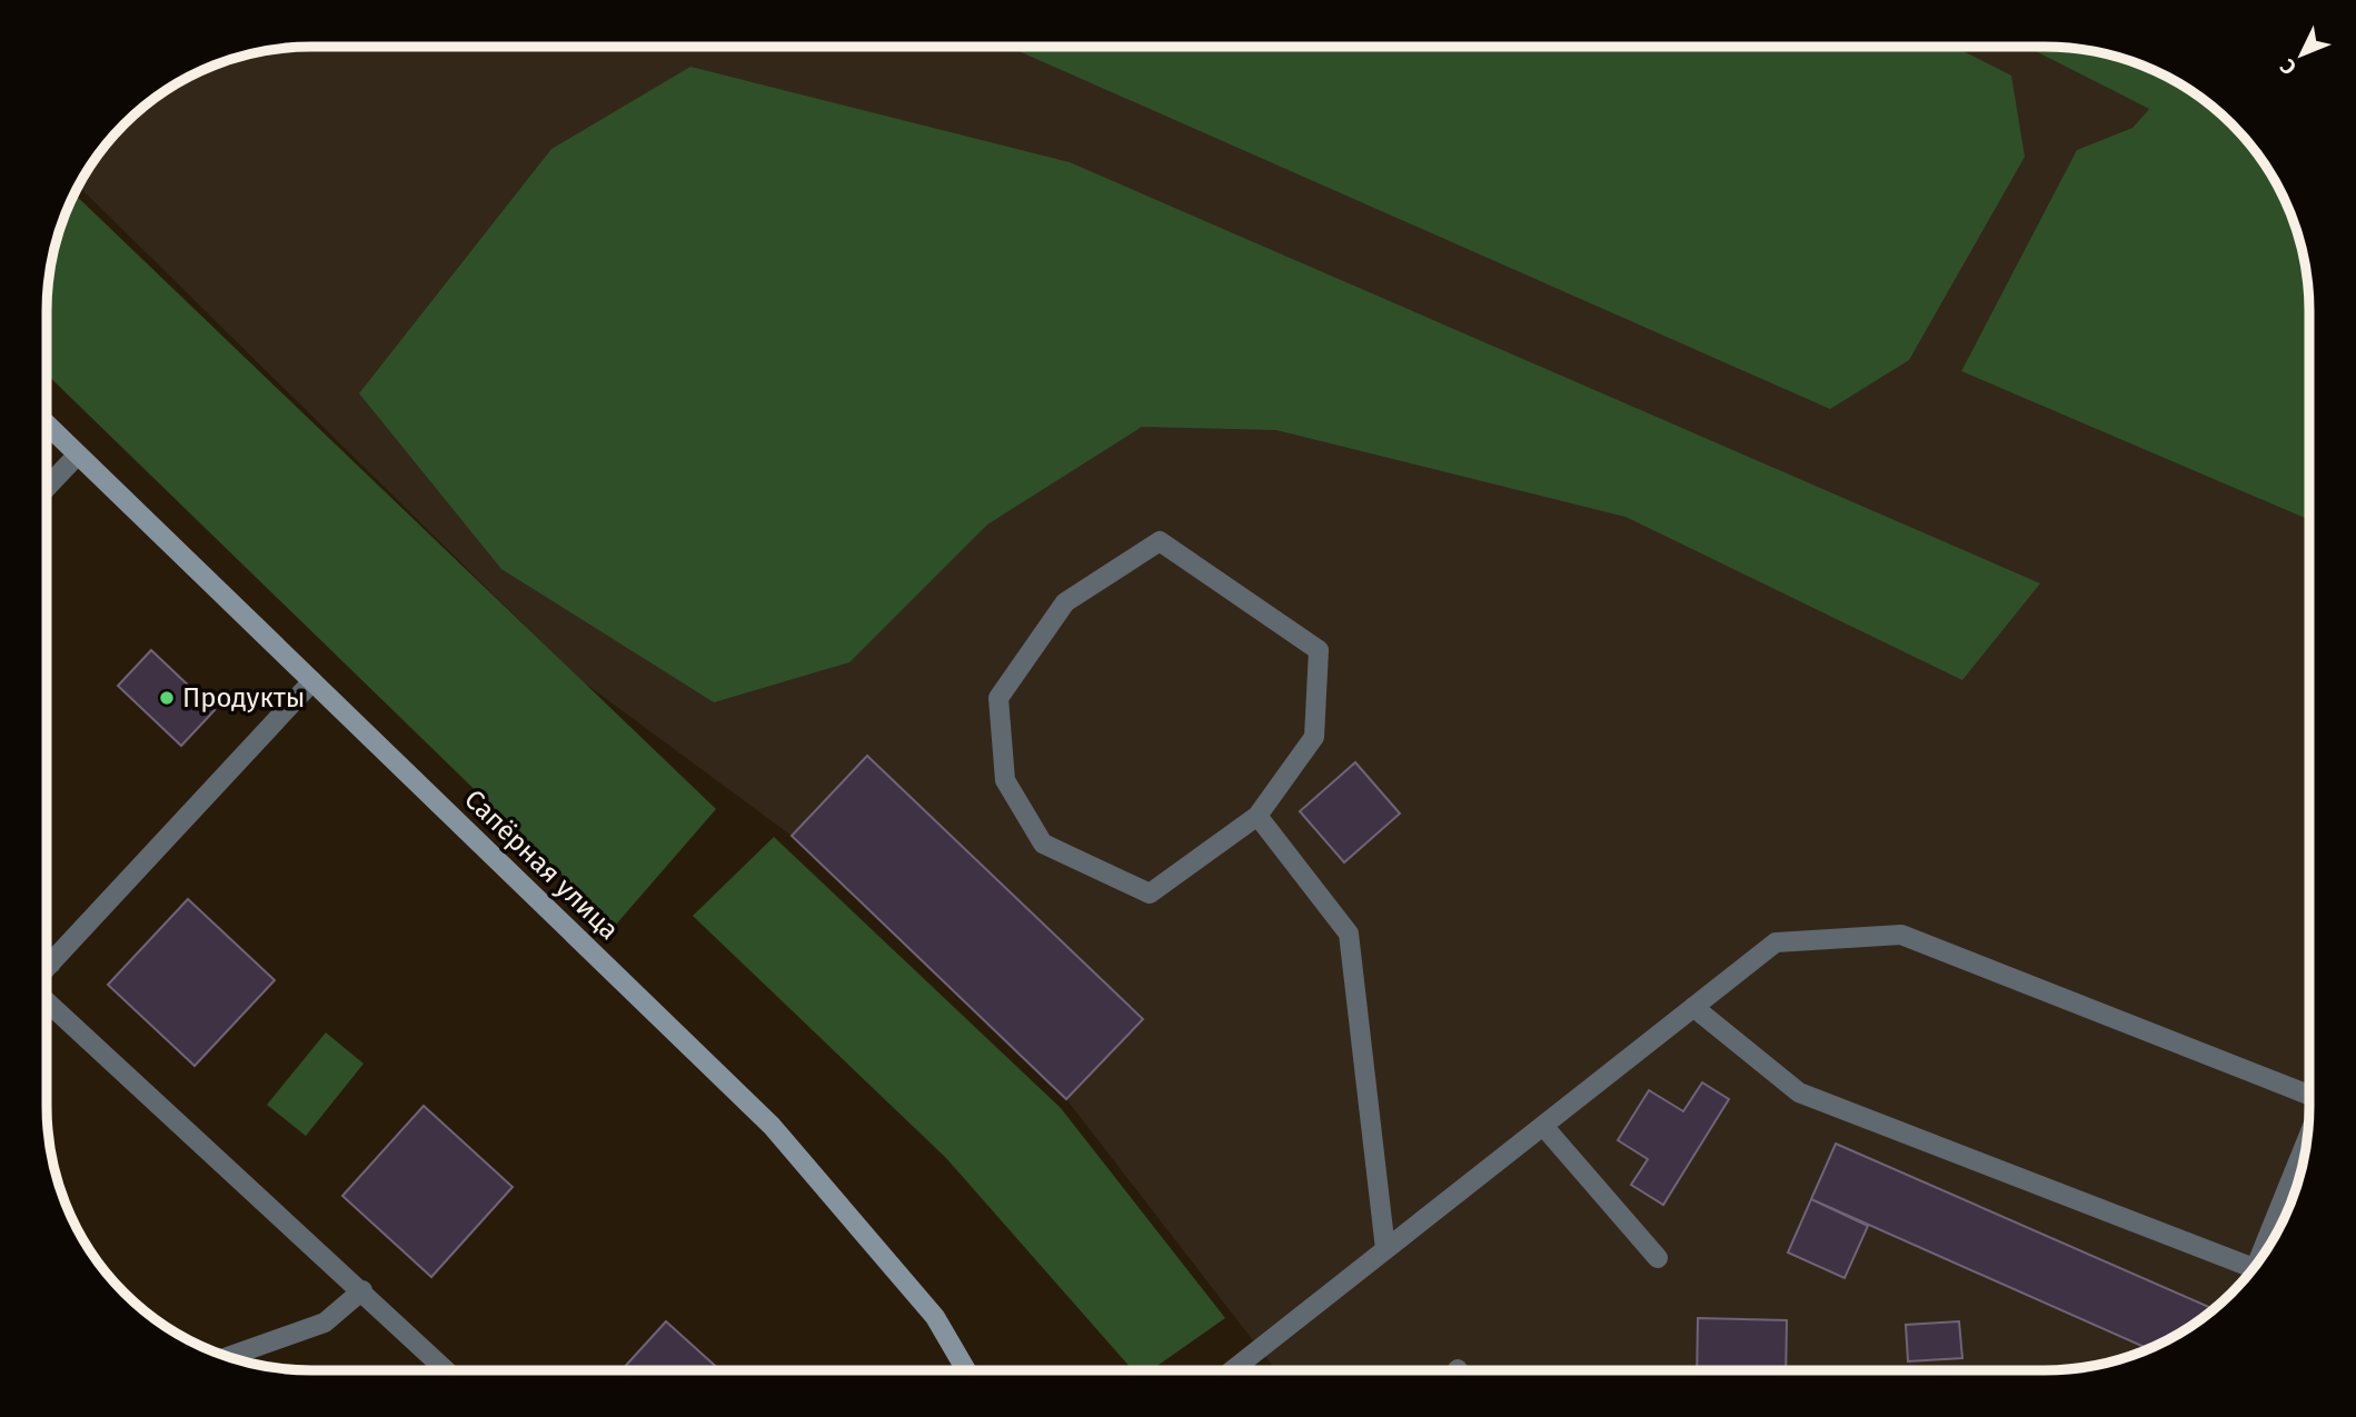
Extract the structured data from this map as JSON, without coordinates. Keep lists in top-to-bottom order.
{
  "streets": {
    "street": ["Сапёрная улица"]
  },
  "places": ["Продукты"],
  "north": "bottom left"
}
